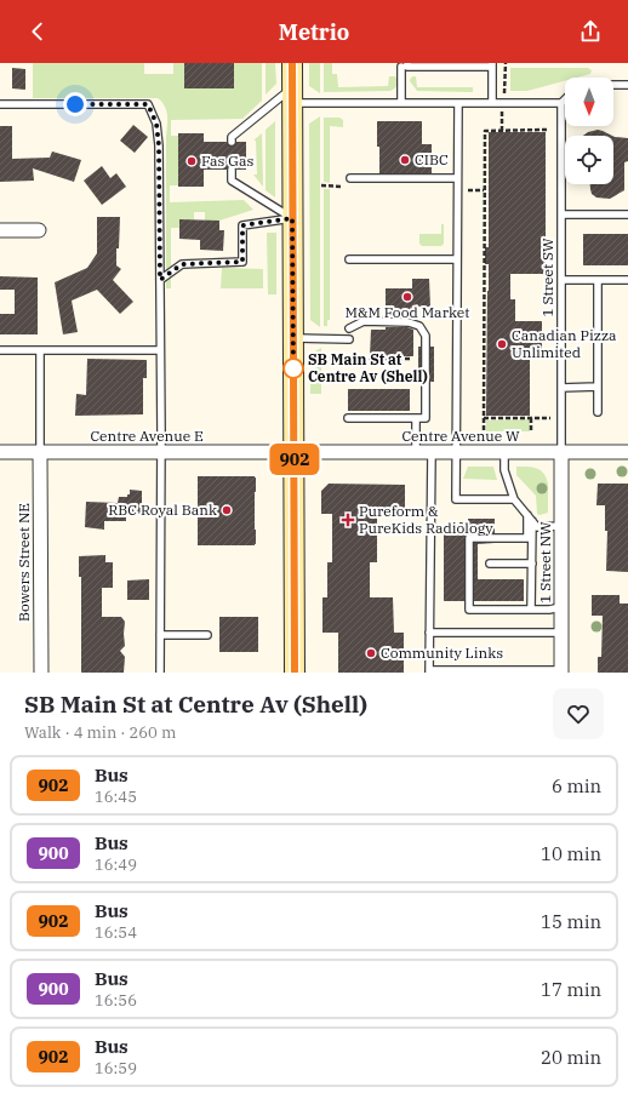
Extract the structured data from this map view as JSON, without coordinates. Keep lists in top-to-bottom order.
{
  "streets": {
    "street": [
      "Centre Avenue E",
      "Centre Avenue W",
      "Bowers Street NE",
      "1 Street NW"
    ],
    "lane": ["1 Street SW"]
  },
  "crossings": [
    ["1 Street SW", "Centre Avenue W"],
    ["1 Street SW", "1 Street NW"],
    ["Centre Avenue E", "Centre Avenue W"],
    ["Centre Avenue E", "Bowers Street NE"],
    ["Centre Avenue W", "1 Street NW"]
  ],
  "places": {
    "other": [
      "CIBC",
      "Fas Gas",
      "M&M Food Market",
      "Canadian Pizza Unlimited",
      "SB Main St at Centre Av (Shell)",
      "RBC Royal Bank",
      "Community Links"
    ],
    "health": ["Pureform & PureKids Radiology"]
  },
  "lines": ["bus line 902"],
  "north": "bottom",
  "page": {
    "header": "Metrio",
    "on_map": "902",
    "heading": ["SB Main St at Centre Av (Shell)", "Walk · 4 min · 260 m"],
    "list": [
      {
        "mark": "902",
        "name": "Bus",
        "note": "16:45",
        "value": "6 min"
      },
      {
        "mark": "900",
        "name": "Bus",
        "note": "16:49",
        "value": "10 min"
      },
      {
        "mark": "902",
        "name": "Bus",
        "note": "16:54",
        "value": "15 min"
      },
      {
        "mark": "900",
        "name": "Bus",
        "note": "16:56",
        "value": "17 min"
      },
      {
        "mark": "902",
        "name": "Bus",
        "note": "16:59",
        "value": "20 min"
      }
    ]
  }
}
